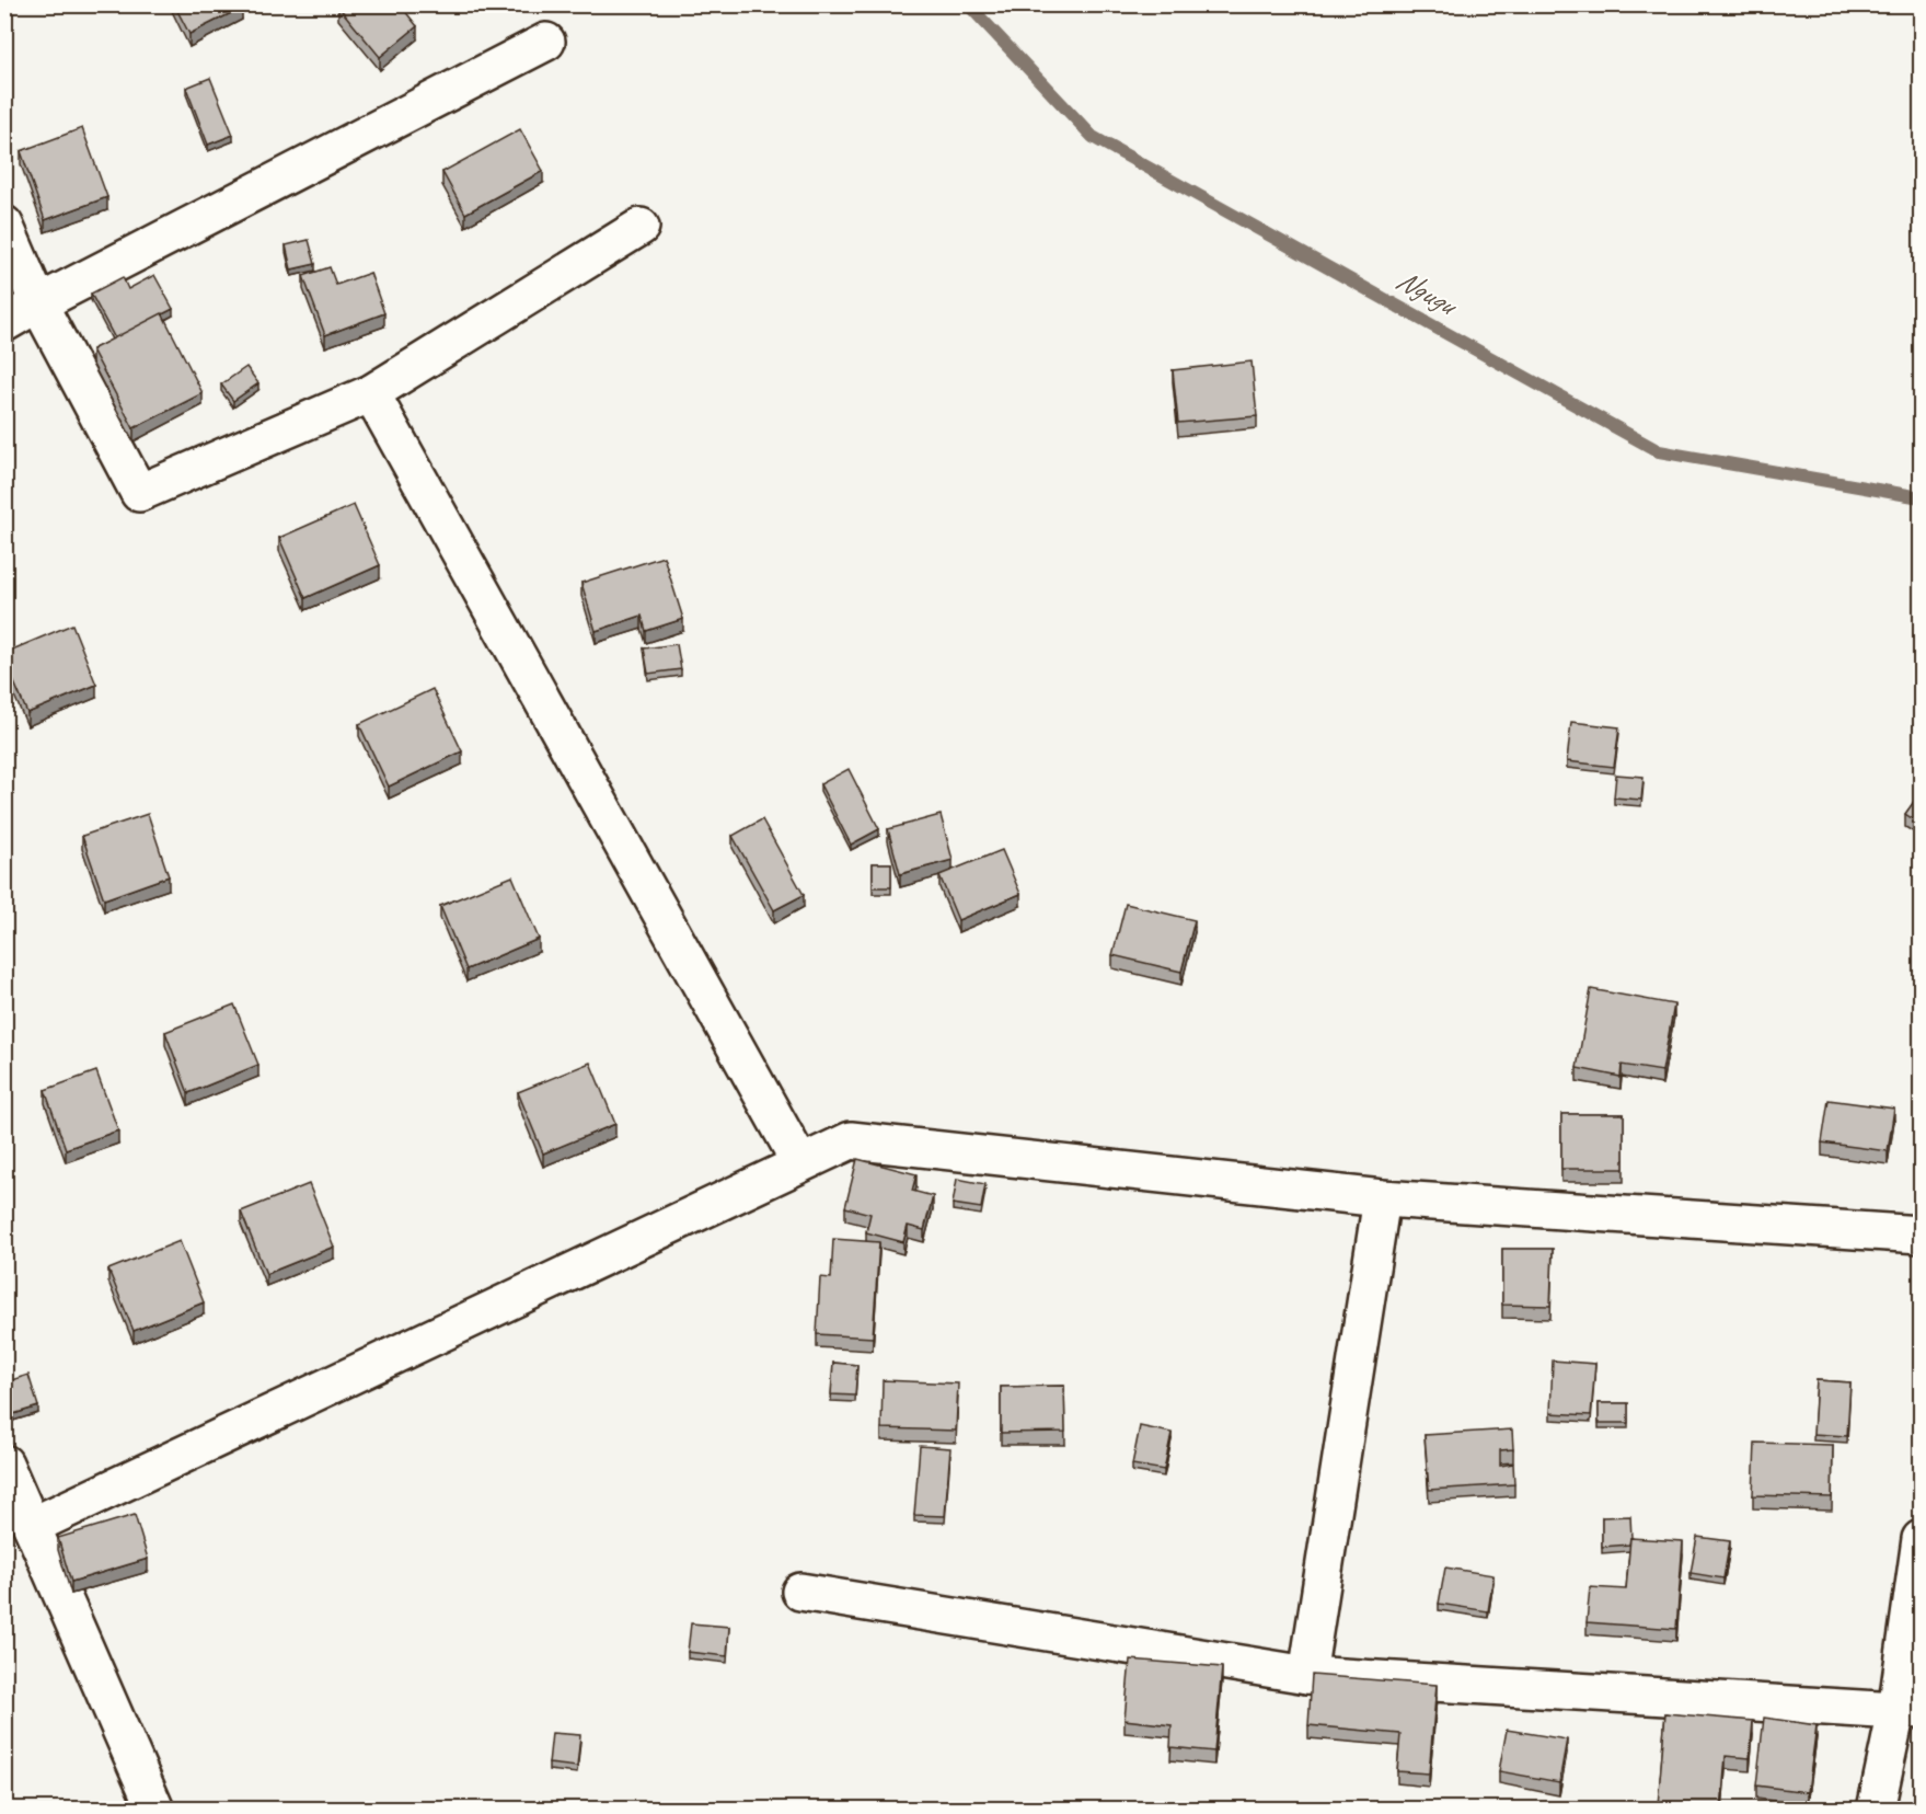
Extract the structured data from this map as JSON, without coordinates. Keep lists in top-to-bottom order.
{
  "water": ["Ngugu"]
}
